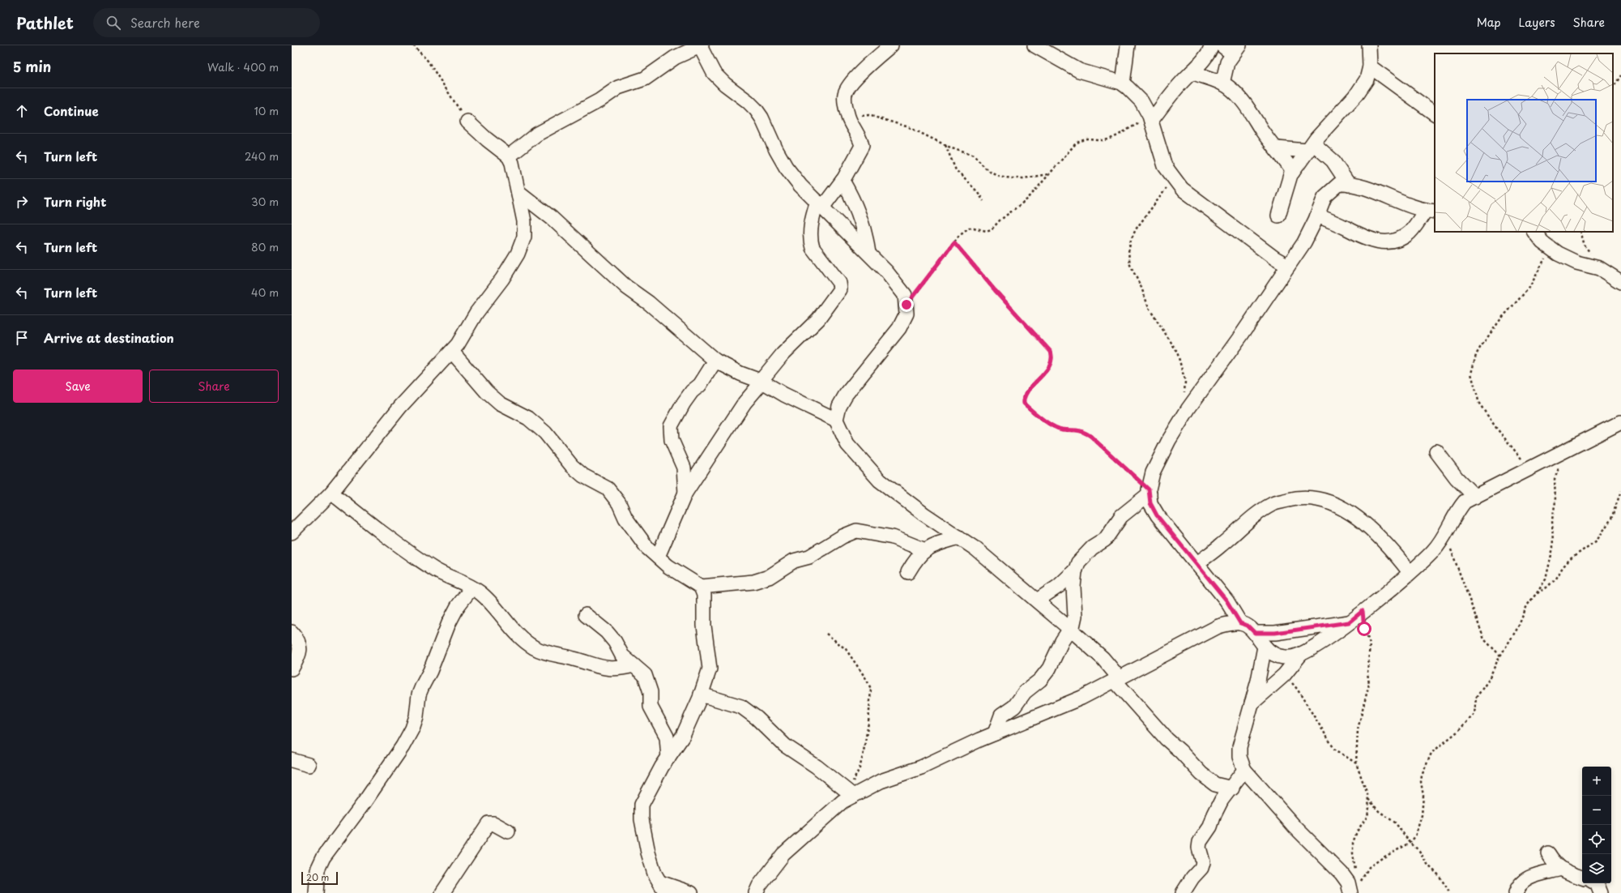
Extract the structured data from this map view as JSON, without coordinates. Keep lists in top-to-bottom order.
{
  "scale_bar": "20 m",
  "page": {
    "header": "Pathlet",
    "search": "Search here",
    "nav": ["Map", "Layers", "Share"],
    "heading": ["5 min", "Walk · 400 m"],
    "list": [
      ["Continue", "10 m"],
      ["Turn left", "240 m"],
      ["Turn right", "30 m"],
      ["Turn left", "80 m"],
      ["Turn left", "40 m"],
      "Arrive at destination"
    ],
    "buttons": ["Save", "Share"],
    "map_buttons": ["+", "−"],
    "scale": "20 m"
  }
}
